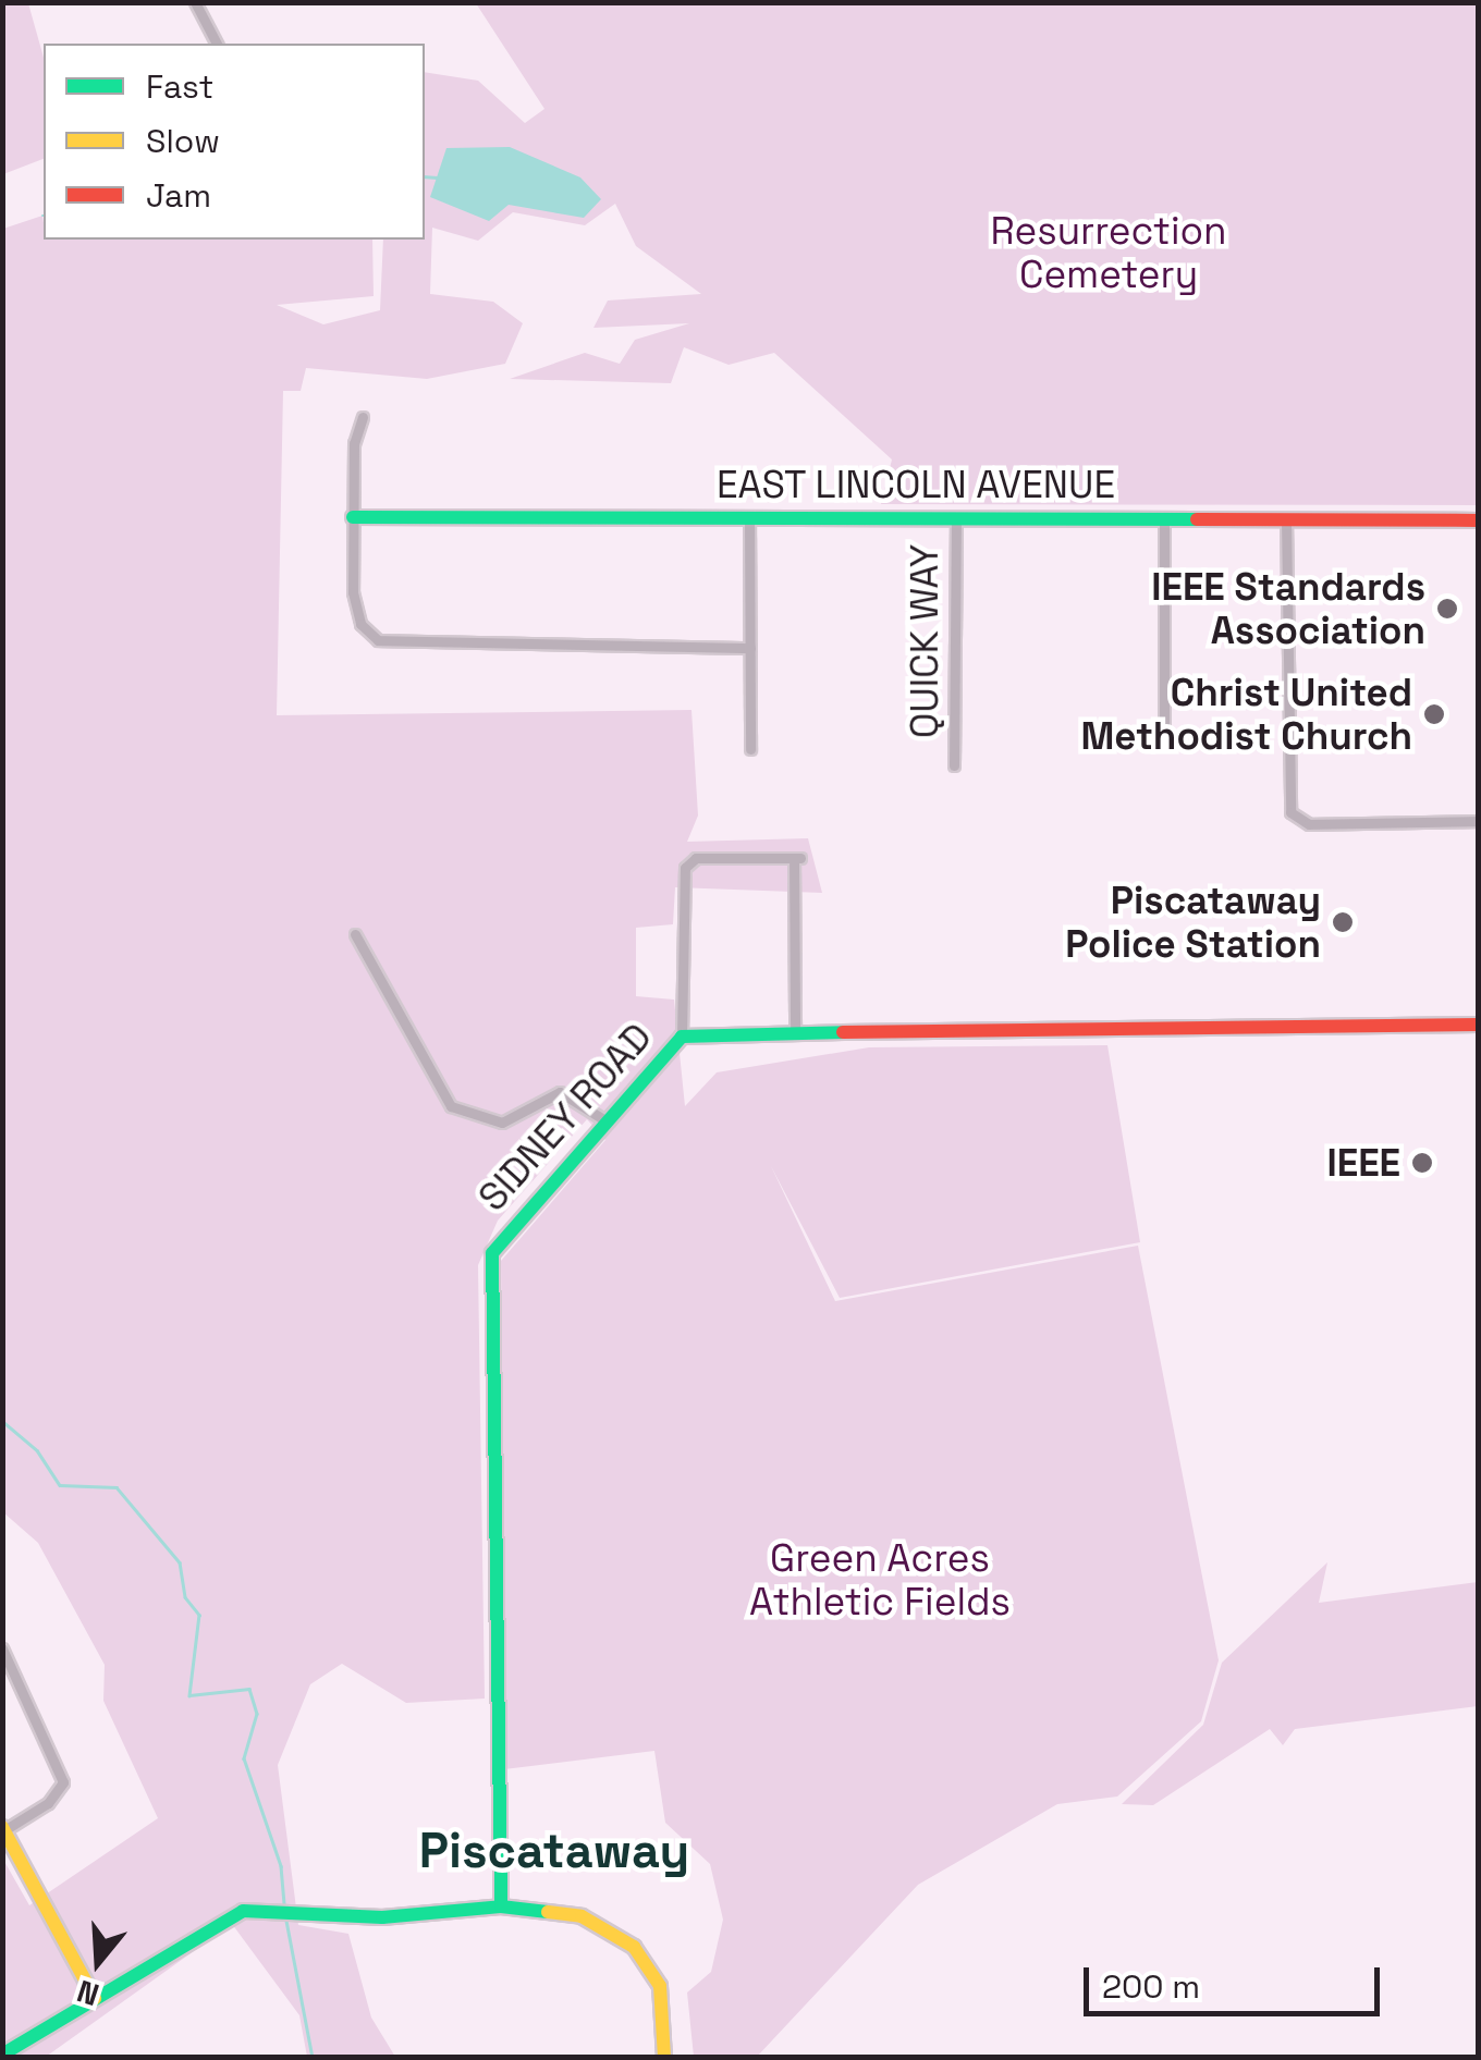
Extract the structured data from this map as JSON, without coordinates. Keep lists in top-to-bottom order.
{
  "streets": {
    "street": ["EAST LINCOLN AVENUE", "QUICK WAY", "SIDNEY ROAD"]
  },
  "crossings": [
    ["EAST LINCOLN AVENUE", "QUICK WAY"]
  ],
  "districts": ["Piscataway"],
  "parks": ["Resurrection Cemetery", "Green Acres Athletic Fields"],
  "places": [
    "IEEE Standards Association",
    "Christ United Methodist Church",
    "Piscataway Police Station",
    "IEEE"
  ],
  "legend": ["Fast", "Slow", "Jam"],
  "scale_bar": "200 m",
  "north": "bottom"
}
